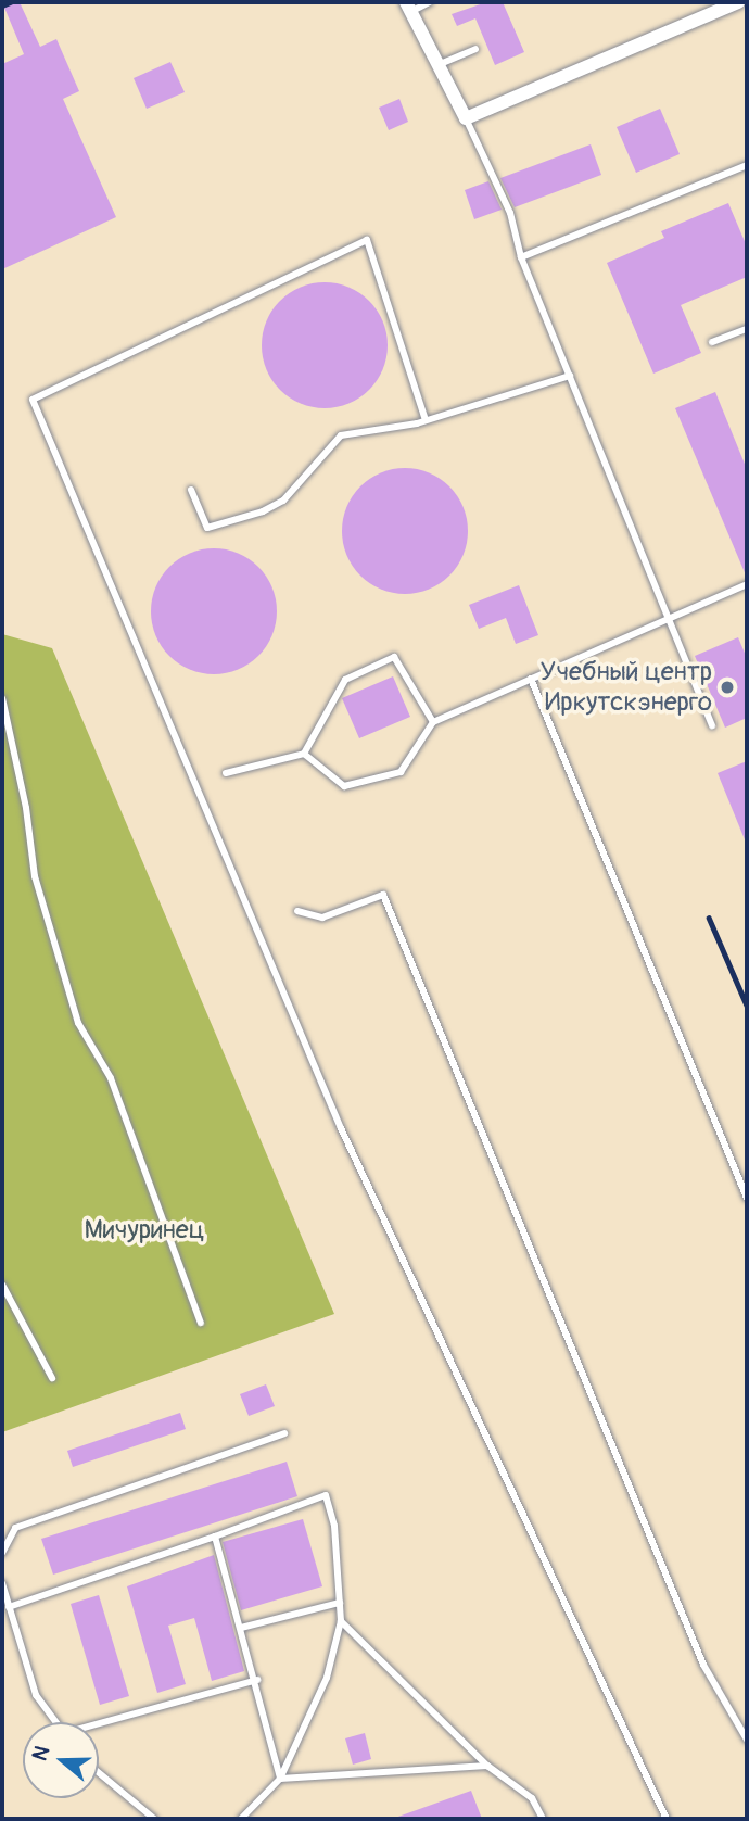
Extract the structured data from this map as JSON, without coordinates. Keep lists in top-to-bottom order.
{
  "parks": ["Мичуринец"],
  "places": ["Учебный центр Иркутскэнерго"],
  "north": "left"
}
